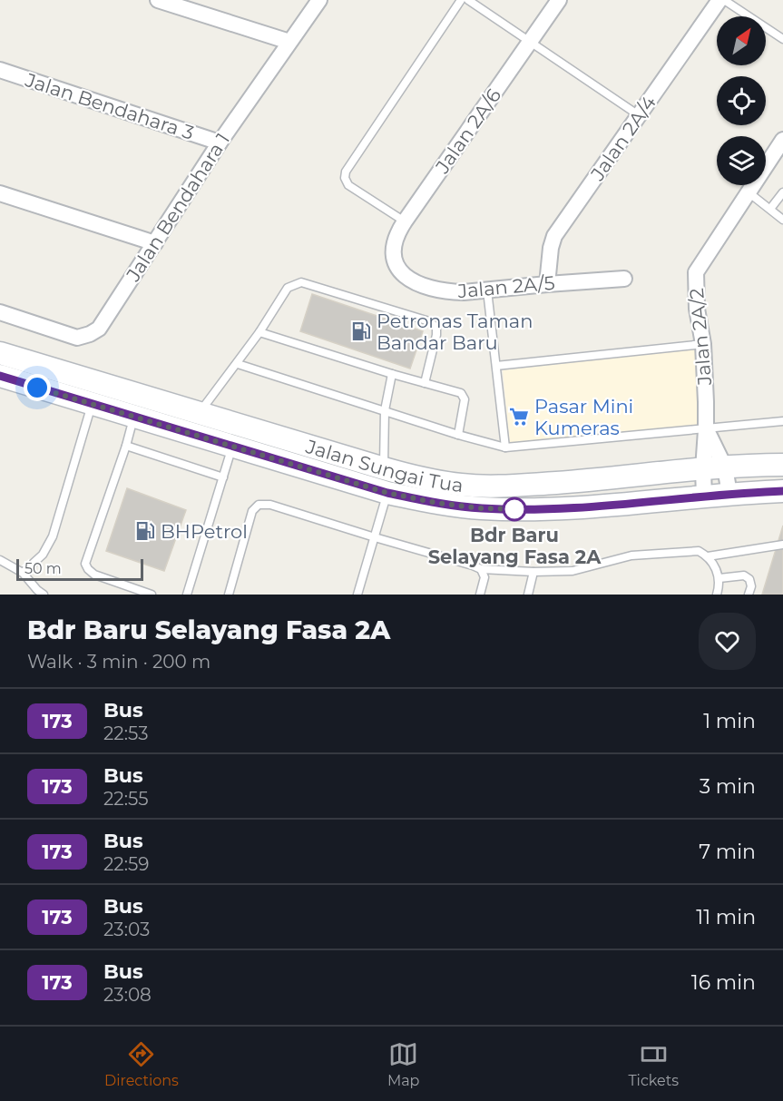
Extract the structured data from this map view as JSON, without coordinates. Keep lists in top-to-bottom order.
{
  "streets": {
    "main road": ["Jalan Sungai Tua"],
    "street": [
      "Jalan Bendahara 3",
      "Jalan 2A/6",
      "Jalan 2A/4",
      "Jalan Bendahara 1",
      "Jalan 2A/5",
      "Jalan 2A/2"
    ]
  },
  "crossings": [
    ["Jalan Bendahara 3", "Jalan Bendahara 1"],
    ["Jalan 2A/6", "Jalan 2A/5"],
    ["Jalan 2A/4", "Jalan 2A/5"],
    ["Jalan 2A/2", "Jalan Sungai Tua"]
  ],
  "places": {
    "fuel station": ["Petronas Taman Bandar Baru", "BHPetrol"],
    "supermarket": ["Pasar Mini Kumeras"],
    "other": ["Bdr Baru Selayang Fasa 2A"]
  },
  "lines": ["bus line 173"],
  "scale_bar": "50 m",
  "north": "top right",
  "page": {
    "scale": "50 m",
    "heading": ["Bdr Baru Selayang Fasa 2A", "Walk · 3 min · 200 m"],
    "list": [
      {
        "mark": "173",
        "name": "Bus",
        "note": "22:53",
        "value": "1 min"
      },
      {
        "mark": "173",
        "name": "Bus",
        "note": "22:55",
        "value": "3 min"
      },
      {
        "mark": "173",
        "name": "Bus",
        "note": "22:59",
        "value": "7 min"
      },
      {
        "mark": "173",
        "name": "Bus",
        "note": "23:03",
        "value": "11 min"
      },
      {
        "mark": "173",
        "name": "Bus",
        "note": "23:08",
        "value": "16 min"
      }
    ],
    "tabs": ["Directions", "Map", "Tickets"]
  }
}
